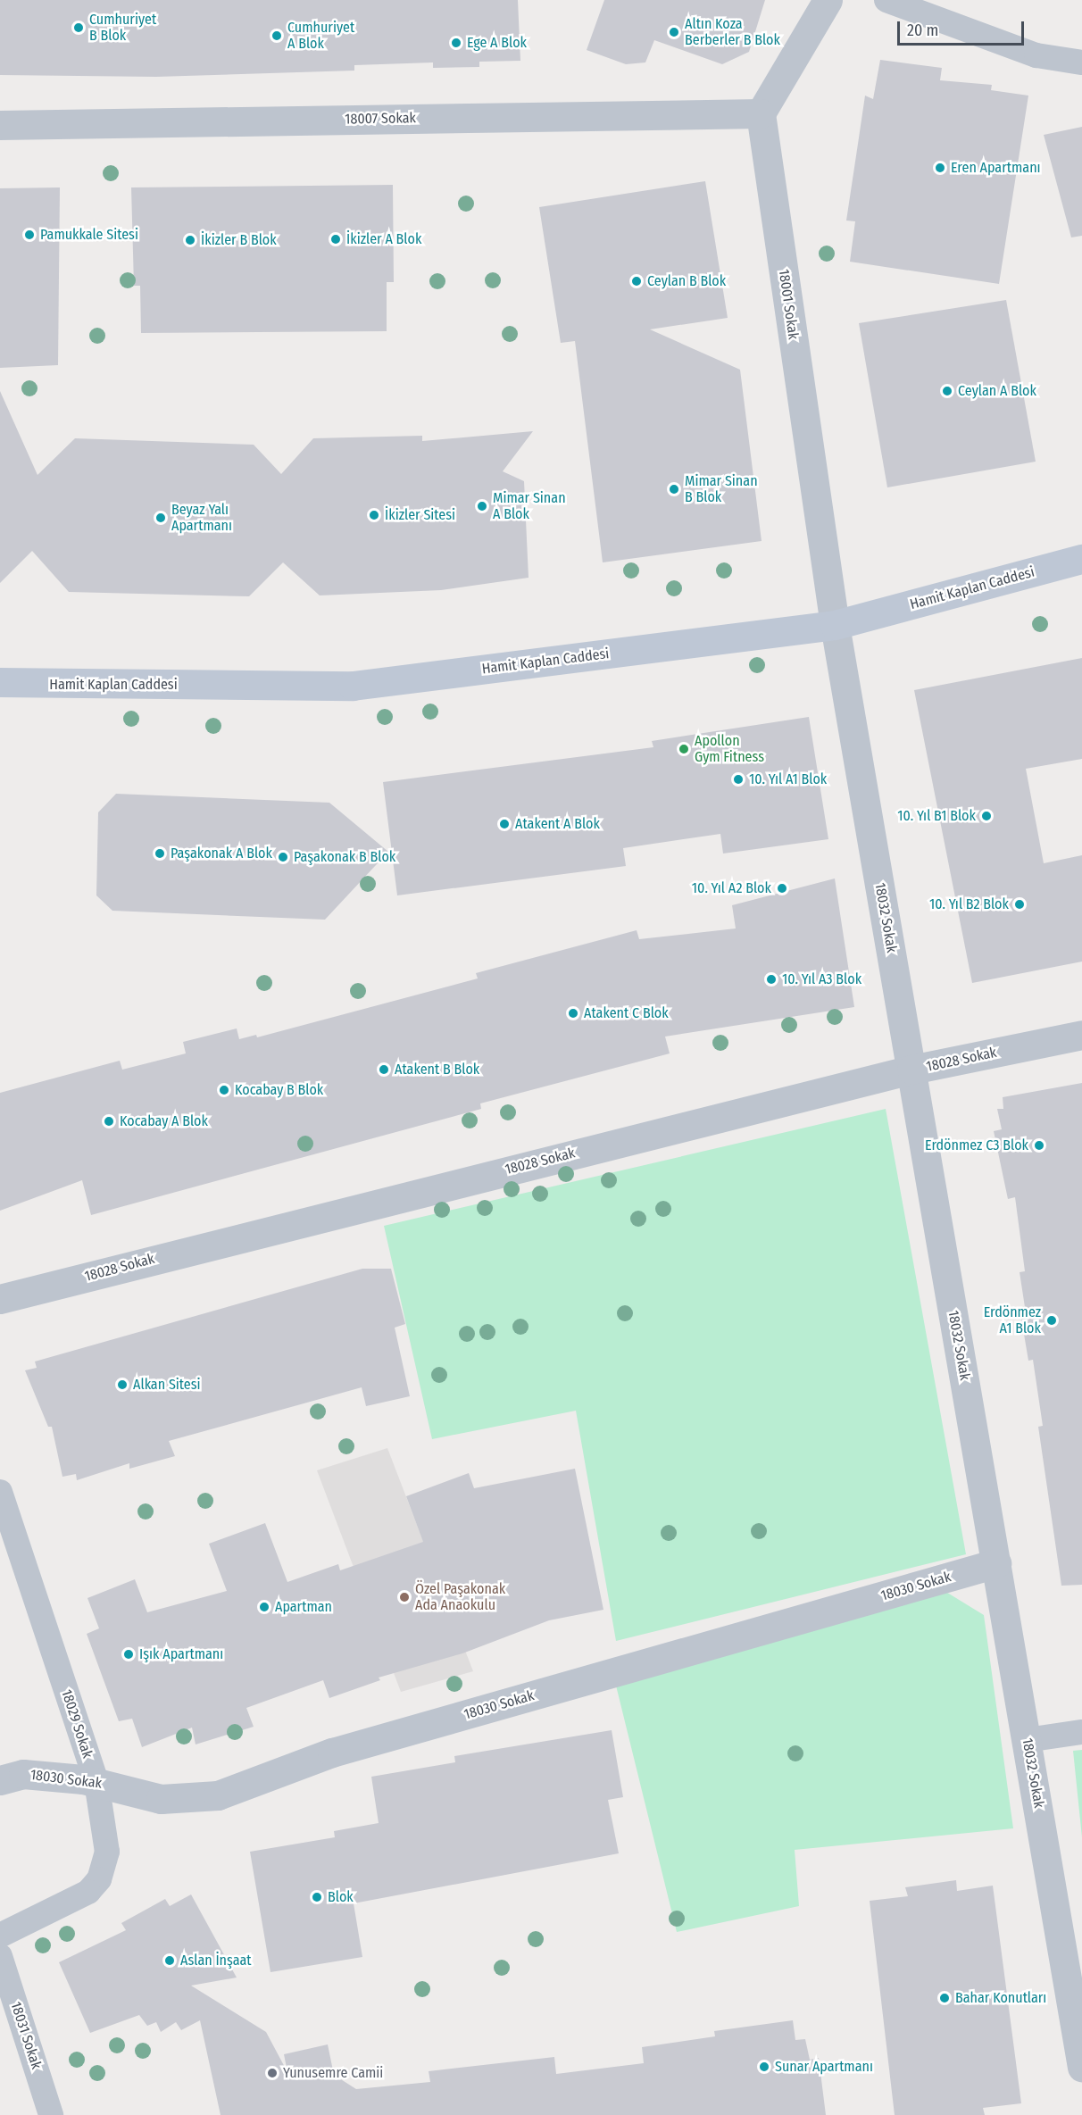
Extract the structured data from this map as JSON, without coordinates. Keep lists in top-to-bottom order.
{
  "streets": {
    "main road": ["Hamit Kaplan Caddesi"],
    "street": [
      "18007 Sokak",
      "18001 Sokak",
      "18032 Sokak",
      "18028 Sokak",
      "18030 Sokak"
    ],
    "lane": ["18029 Sokak", "18031 Sokak"]
  },
  "crossings": [
    ["18007 Sokak", "18001 Sokak"],
    ["18001 Sokak", "Hamit Kaplan Caddesi"],
    ["18001 Sokak", "18032 Sokak"],
    ["Hamit Kaplan Caddesi", "18032 Sokak"],
    ["18032 Sokak", "18028 Sokak"],
    ["18032 Sokak", "18030 Sokak"],
    ["18030 Sokak", "18029 Sokak"]
  ],
  "places": [
    "Cumhuriyet B Blok",
    "Altın Koza Berberler B Blok",
    "Cumhuriyet A Blok",
    "Ege A Blok",
    "Eren Apartmanı",
    "Pamukkale Sitesi",
    "İkizler A Blok",
    "İkizler B Blok",
    "Ceylan B Blok",
    "Ceylan A Blok",
    "Mimar Sinan B Blok",
    "Mimar Sinan A Blok",
    "İkizler Sitesi",
    "Beyaz Yalı Apartmanı",
    "Apollon Gym Fitness",
    "10. Yıl A1 Blok",
    "10. Yıl B1 Blok",
    "Atakent A Blok",
    "Paşakonak A Blok",
    "Paşakonak B Blok",
    "10. Yıl A2 Blok",
    "10. Yıl B2 Blok",
    "10. Yıl A3 Blok",
    "Atakent C Blok",
    "Atakent B Blok",
    "Kocabay B Blok",
    "Kocabay A Blok",
    "Erdönmez C3 Blok",
    "Erdönmez A1 Blok",
    "Alkan Sitesi",
    "Özel Paşakonak Ada Anaokulu",
    "Apartman",
    "Işık Apartmanı",
    "Blok",
    "Aslan İnşaat",
    "Bahar Konutları",
    "Sunar Apartmanı",
    "Yunusemre Camii"
  ],
  "scale_bar": "20 m"
}
